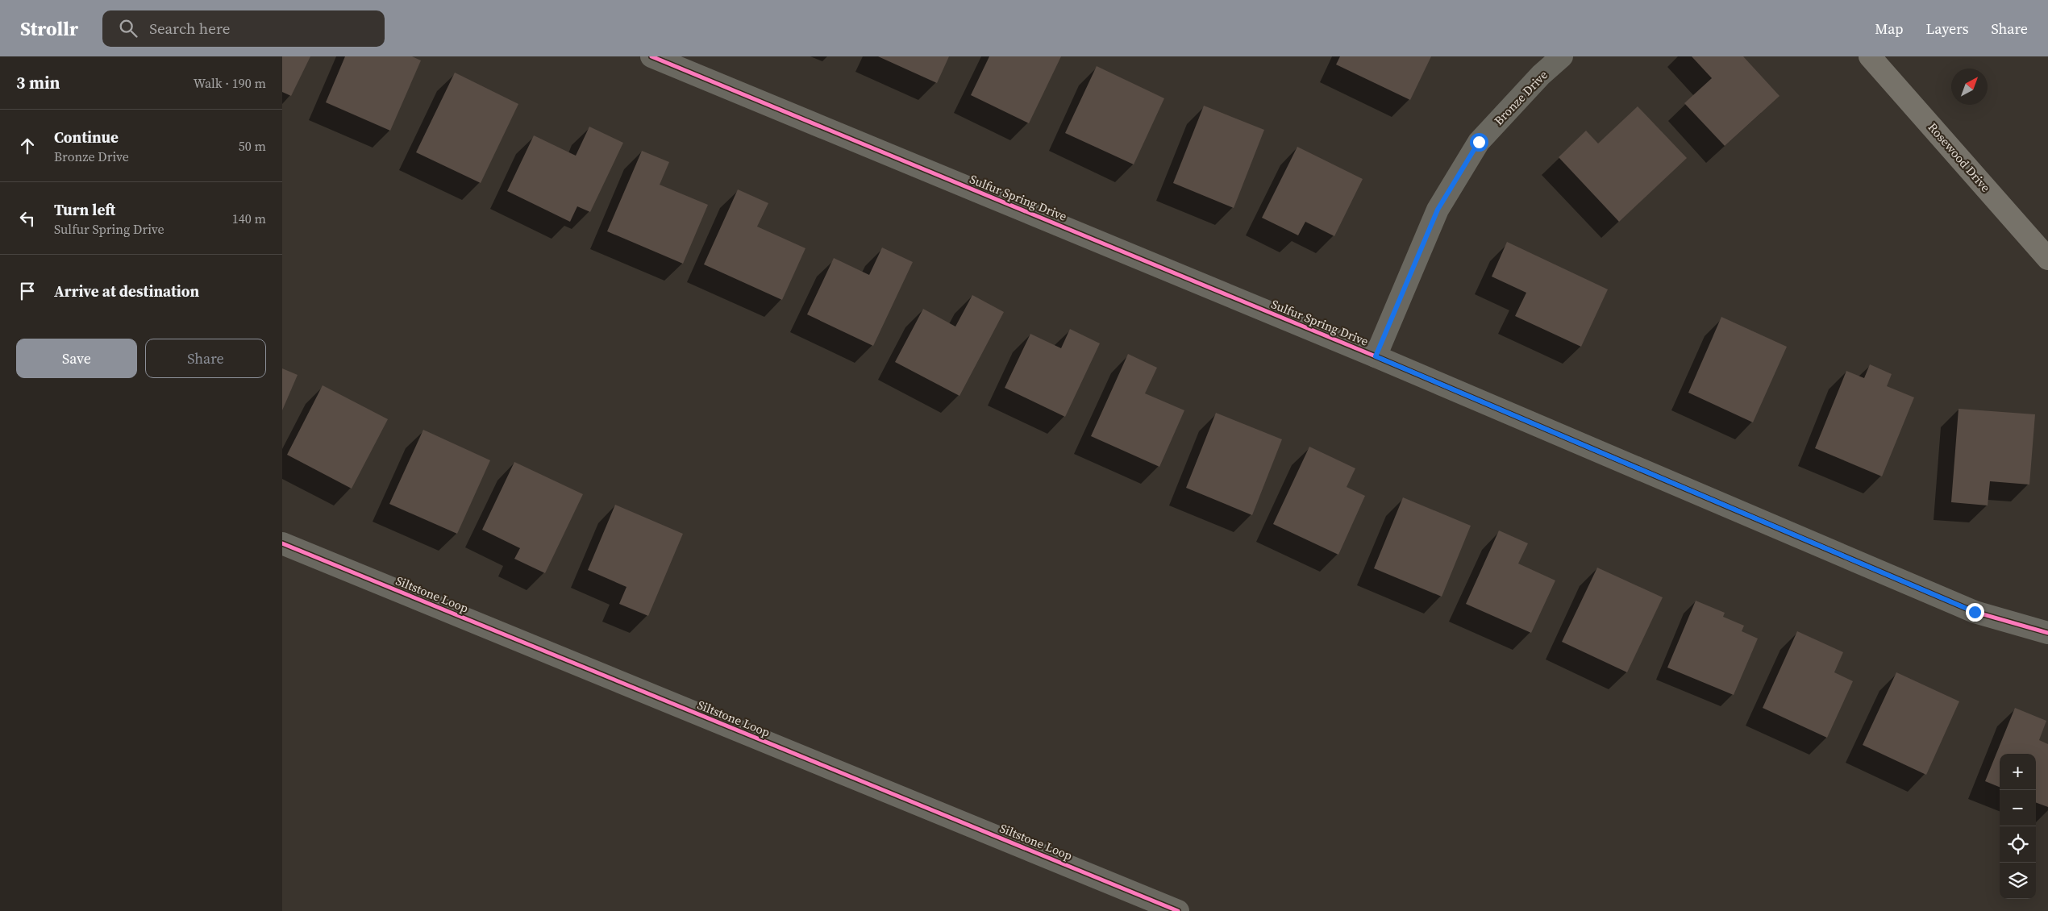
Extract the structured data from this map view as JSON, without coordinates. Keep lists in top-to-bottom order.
{
  "streets": {
    "street": [
      "Bronze Drive",
      "Rosewood Drive",
      "Sulfur Spring Drive",
      "Siltstone Loop"
    ]
  },
  "crossings": [
    ["Bronze Drive", "Sulfur Spring Drive"]
  ],
  "north": "top right",
  "page": {
    "header": "Strollr",
    "search": "Search here",
    "nav": ["Map", "Layers", "Share"],
    "heading": ["3 min", "Walk · 190 m"],
    "list": [
      ["Continue", "Bronze Drive", "50 m"],
      ["Turn left", "Sulfur Spring Drive", "140 m"],
      "Arrive at destination"
    ],
    "buttons": ["Save", "Share"],
    "map_buttons": ["+", "−"]
  }
}
